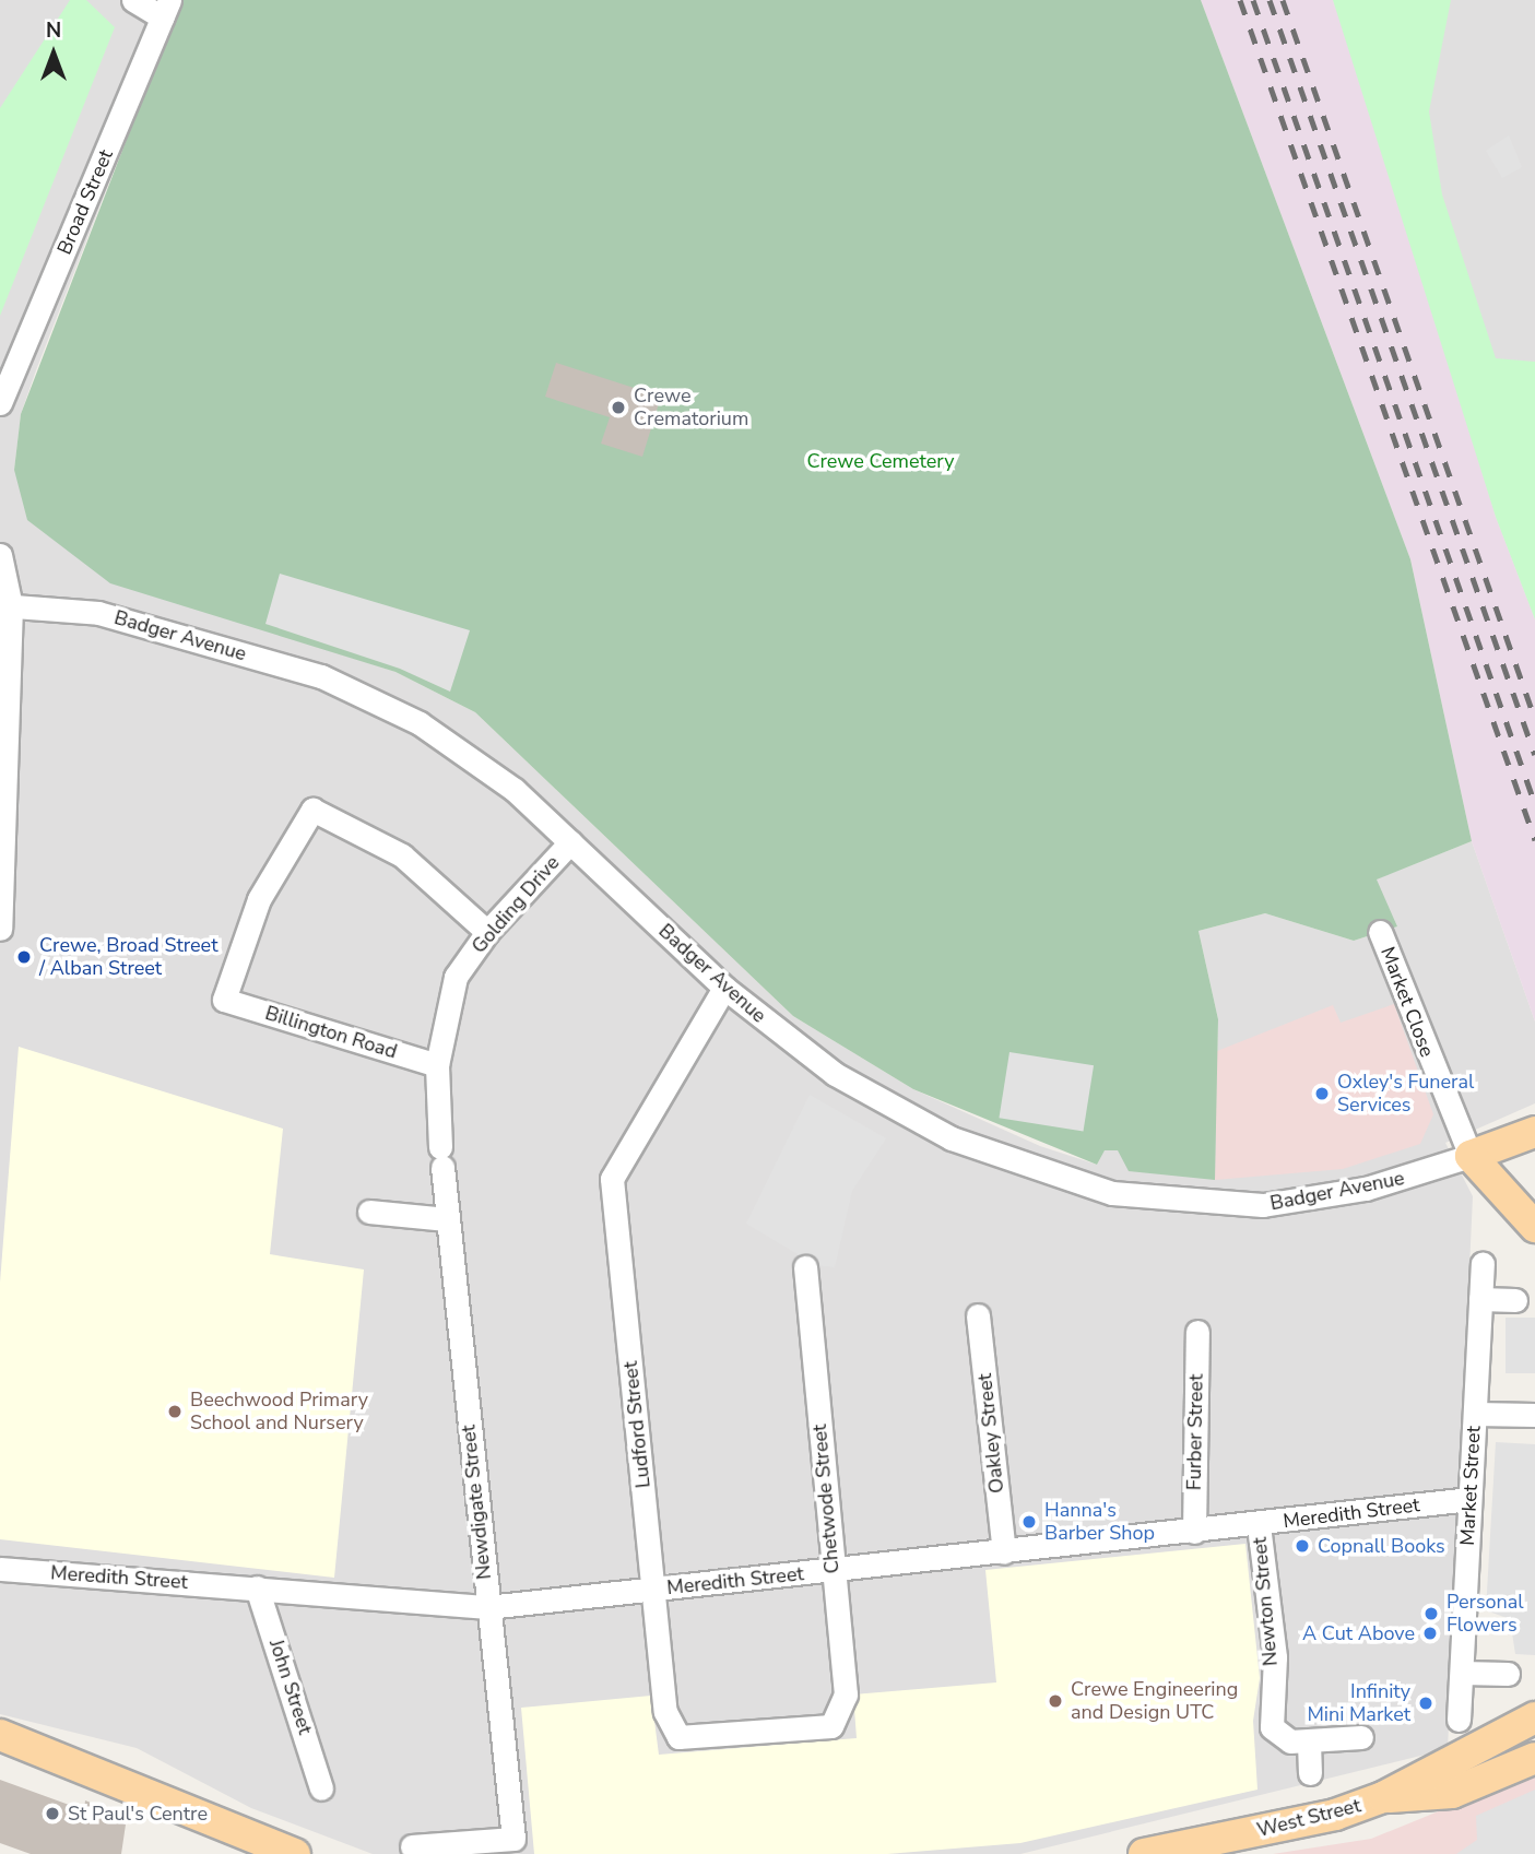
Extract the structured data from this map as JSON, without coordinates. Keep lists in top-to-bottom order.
{
  "streets": {
    "main road": ["West Street"],
    "street": [
      "Broad Street",
      "Badger Avenue",
      "Golding Drive",
      "Market Close",
      "Billington Road",
      "Ludford Street",
      "Furber Street",
      "Oakley Street",
      "Market Street",
      "Chetwode Street",
      "Newdigate Street",
      "Meredith Street",
      "Newton Street",
      "John Street"
    ]
  },
  "crossings": [
    ["Badger Avenue", "Golding Drive"],
    ["Badger Avenue", "Market Close"],
    ["Badger Avenue", "Ludford Street"],
    ["Golding Drive", "Billington Road"],
    ["Golding Drive", "Newdigate Street"],
    ["Ludford Street", "Chetwode Street"],
    ["Ludford Street", "Meredith Street"],
    ["Furber Street", "Meredith Street"],
    ["Oakley Street", "Meredith Street"],
    ["Market Street", "Meredith Street"],
    ["Chetwode Street", "Meredith Street"],
    ["Newdigate Street", "Meredith Street"],
    ["Meredith Street", "Newton Street"],
    ["Meredith Street", "John Street"]
  ],
  "parks": ["Crewe Cemetery"],
  "places": [
    "Crewe Crematorium",
    "Crewe, Broad Street / Alban Street",
    "Oxley's Funeral Services",
    "Beechwood Primary School and Nursery",
    "Hanna's Barber Shop",
    "Copnall Books",
    "Personal Flowers",
    "A Cut Above",
    "Crewe Engineering and Design UTC",
    "Infinity Mini Market",
    "St Paul's Centre"
  ],
  "north": "top"
}
